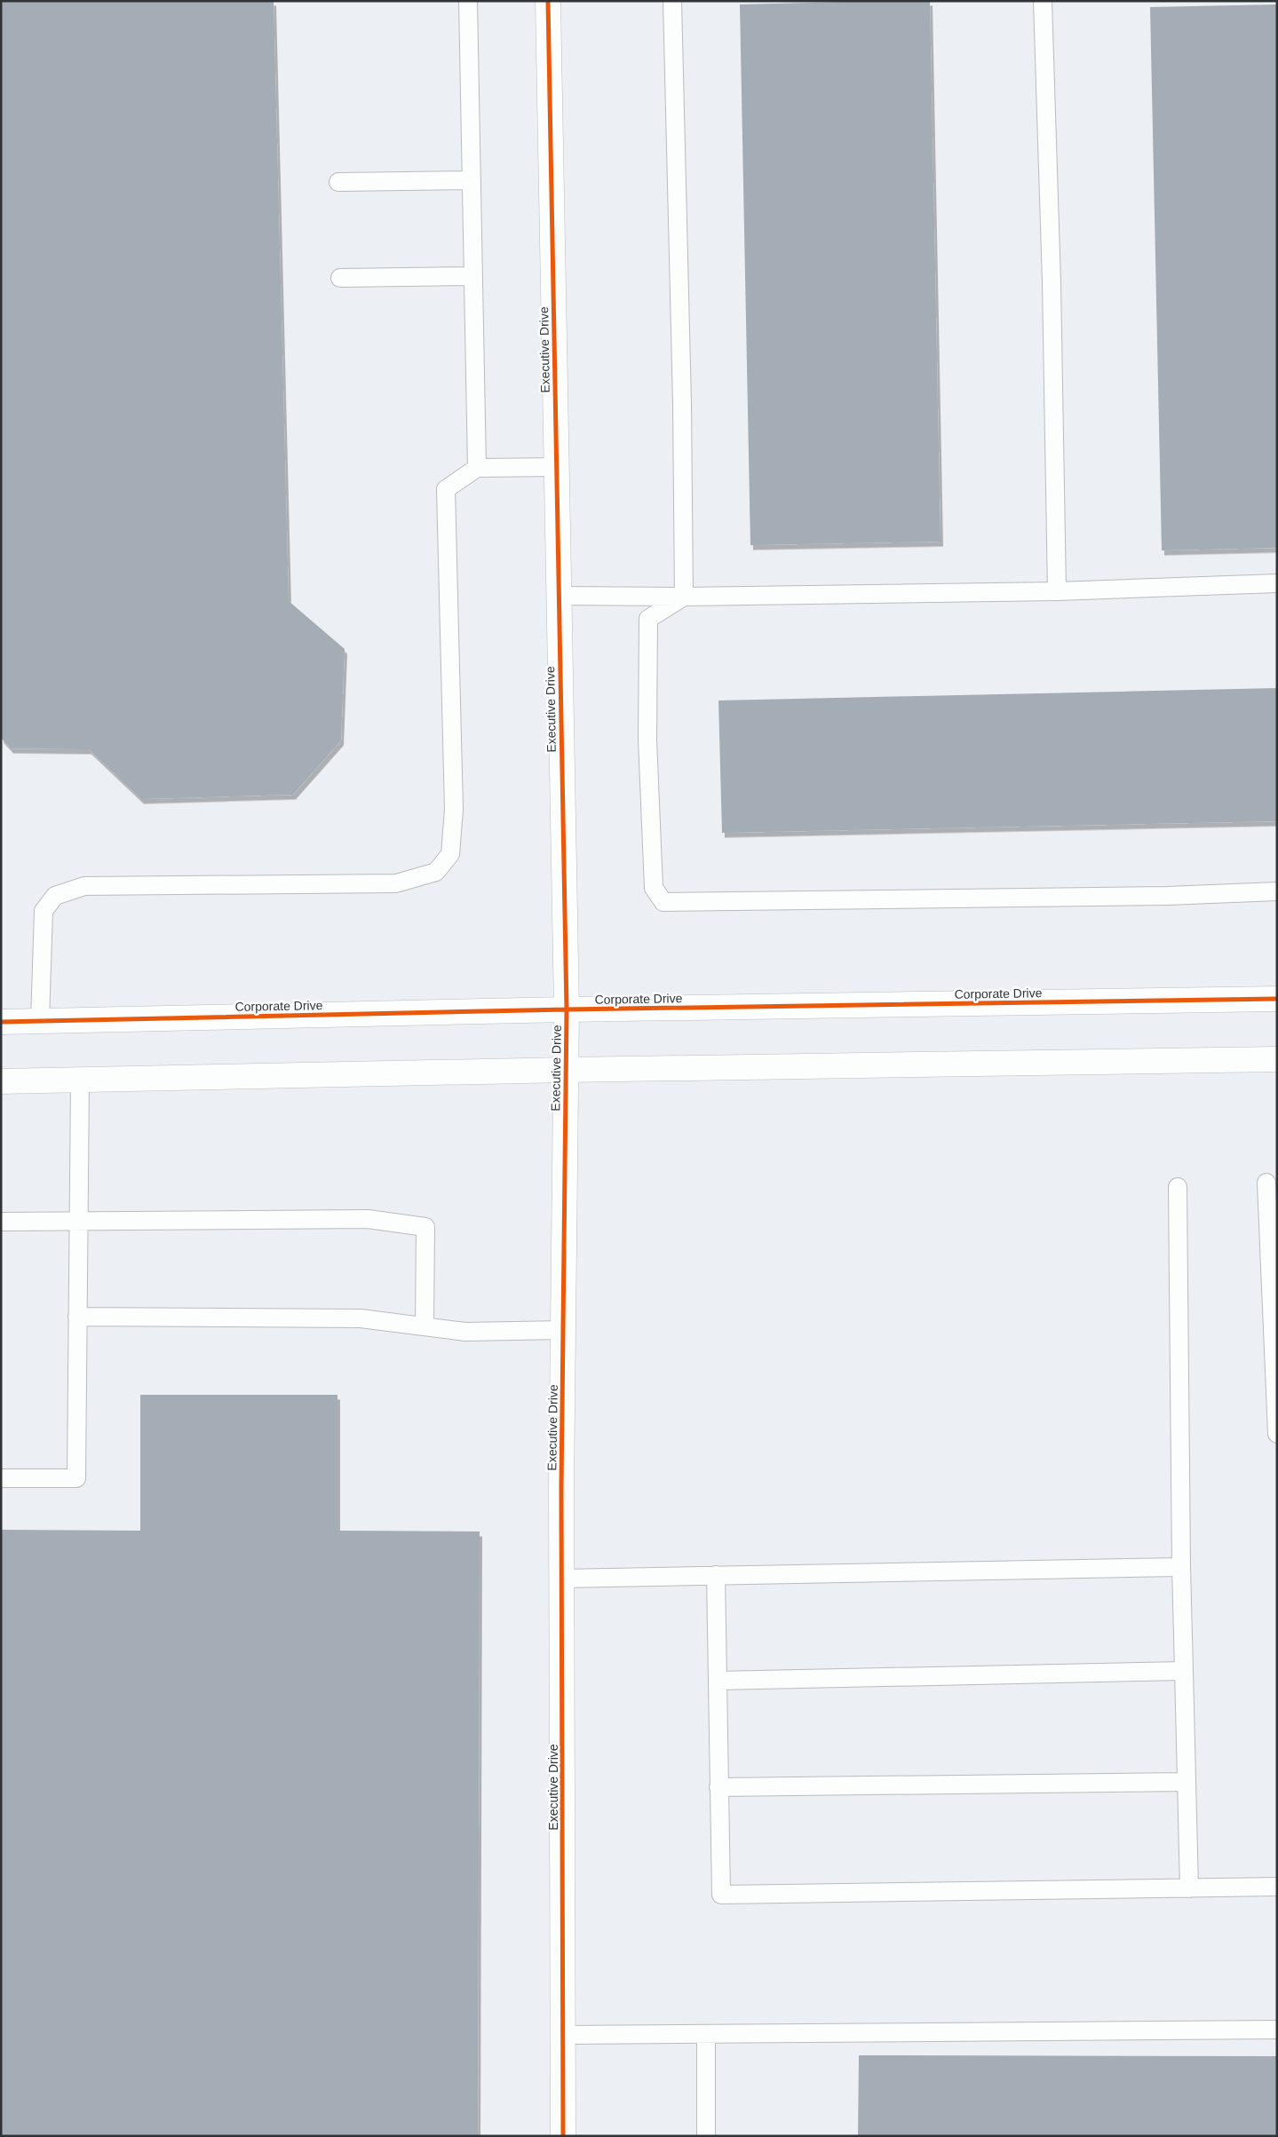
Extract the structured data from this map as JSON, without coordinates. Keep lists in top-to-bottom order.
{
  "streets": {
    "street": ["Executive Drive", "Corporate Drive"]
  },
  "crossings": [
    ["Executive Drive", "Corporate Drive"]
  ]
}
